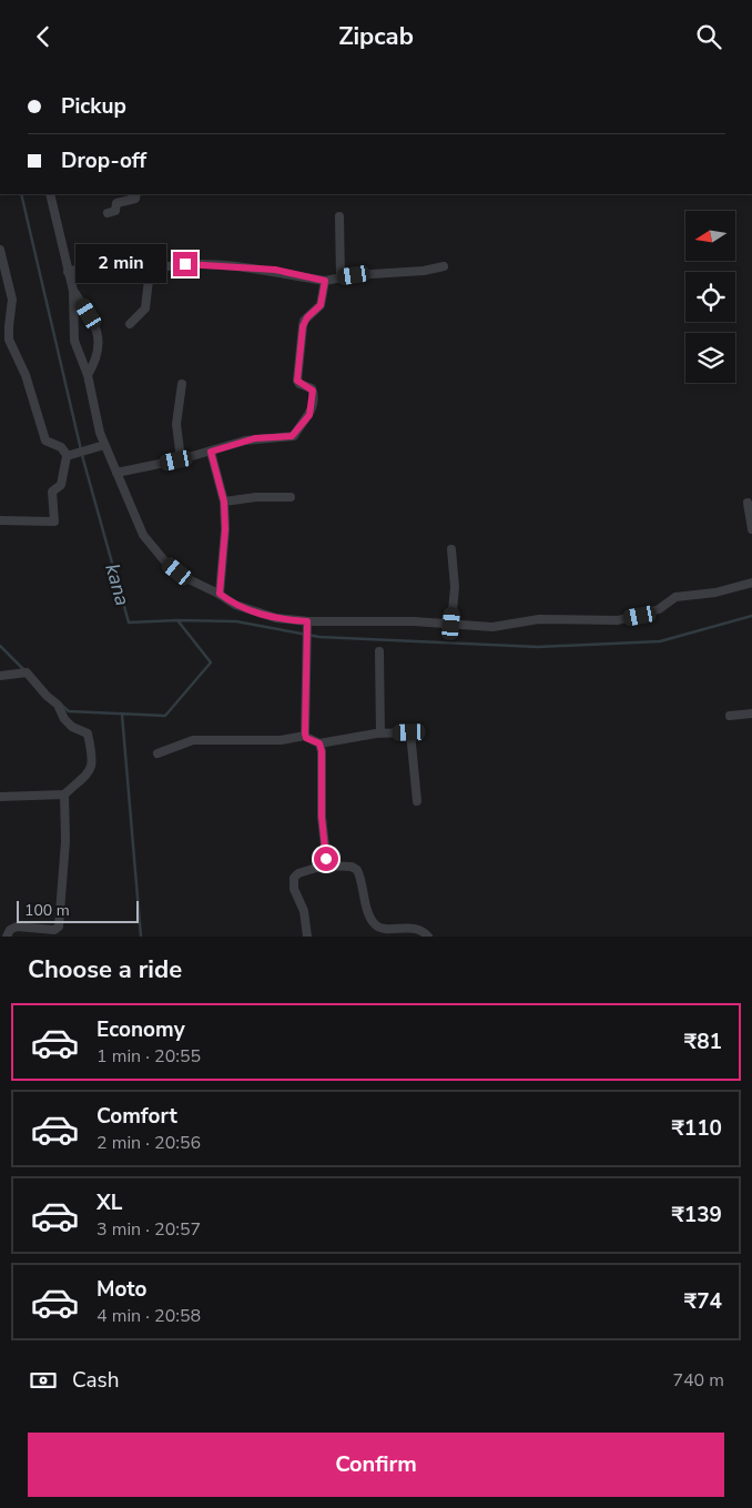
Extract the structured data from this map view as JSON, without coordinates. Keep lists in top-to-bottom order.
{
  "water": ["kana"],
  "scale_bar": "100 m",
  "north": "left",
  "page": {
    "header": "Zipcab",
    "banner": ["Pickup", "Drop-off"],
    "bubble": "2 min",
    "scale": "100 m",
    "heading": "Choose a ride",
    "list": [
      {
        "name": "Economy",
        "note": "1 min · 20:55",
        "value": "₹81"
      },
      {
        "name": "Comfort",
        "note": "2 min · 20:56",
        "value": "₹110"
      },
      {
        "name": "XL",
        "note": "3 min · 20:57",
        "value": "₹139"
      },
      {
        "name": "Moto",
        "note": "4 min · 20:58",
        "value": "₹74"
      }
    ],
    "pay": ["Cash", "740 m"],
    "buttons": "Confirm"
  }
}
